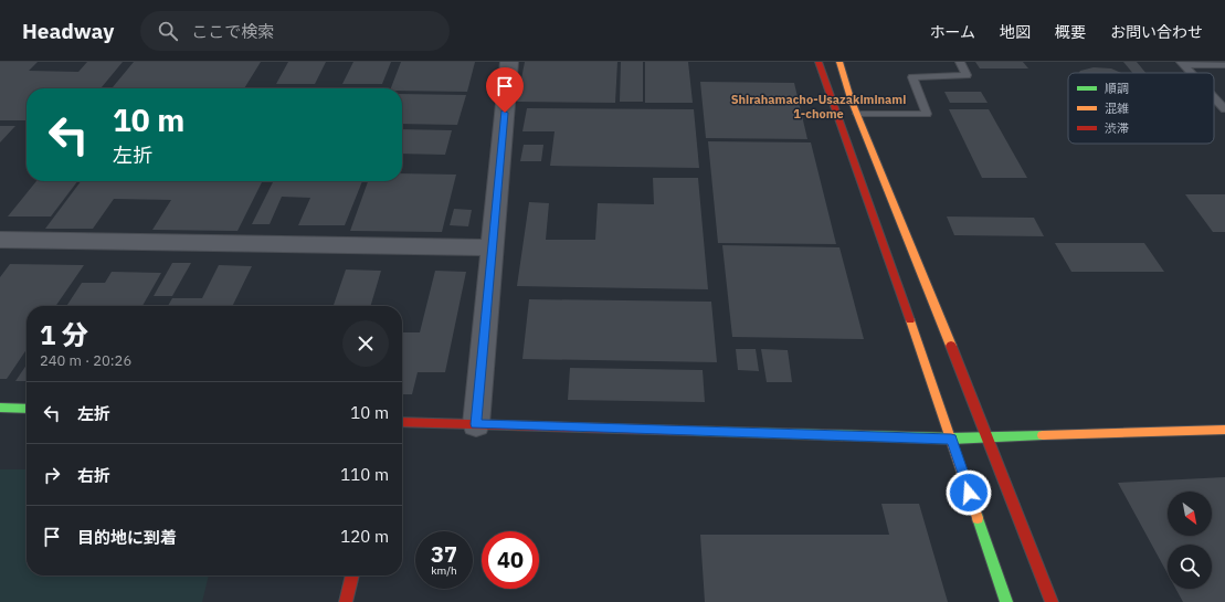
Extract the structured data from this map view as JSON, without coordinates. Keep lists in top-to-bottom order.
{
  "districts": ["Shirahamacho-Usazakiminami 1-chome"],
  "legend": ["順調", "混雑", "渋滞"],
  "north": "bottom right",
  "page": {
    "header": "Headway",
    "search": "ここで検索",
    "nav": [
      "ホーム",
      "地図",
      "概要",
      "お問い合わせ"
    ],
    "turn": ["10 m", "左折"],
    "heading": ["1 分", "240 m · 20:26"],
    "list": [
      {
        "name": "左折",
        "value": "10 m"
      },
      {
        "name": "右折",
        "value": "110 m"
      },
      {
        "name": "目的地に到着",
        "value": "120 m"
      }
    ],
    "speed": "37 km/h",
    "limit": "40"
  }
}
